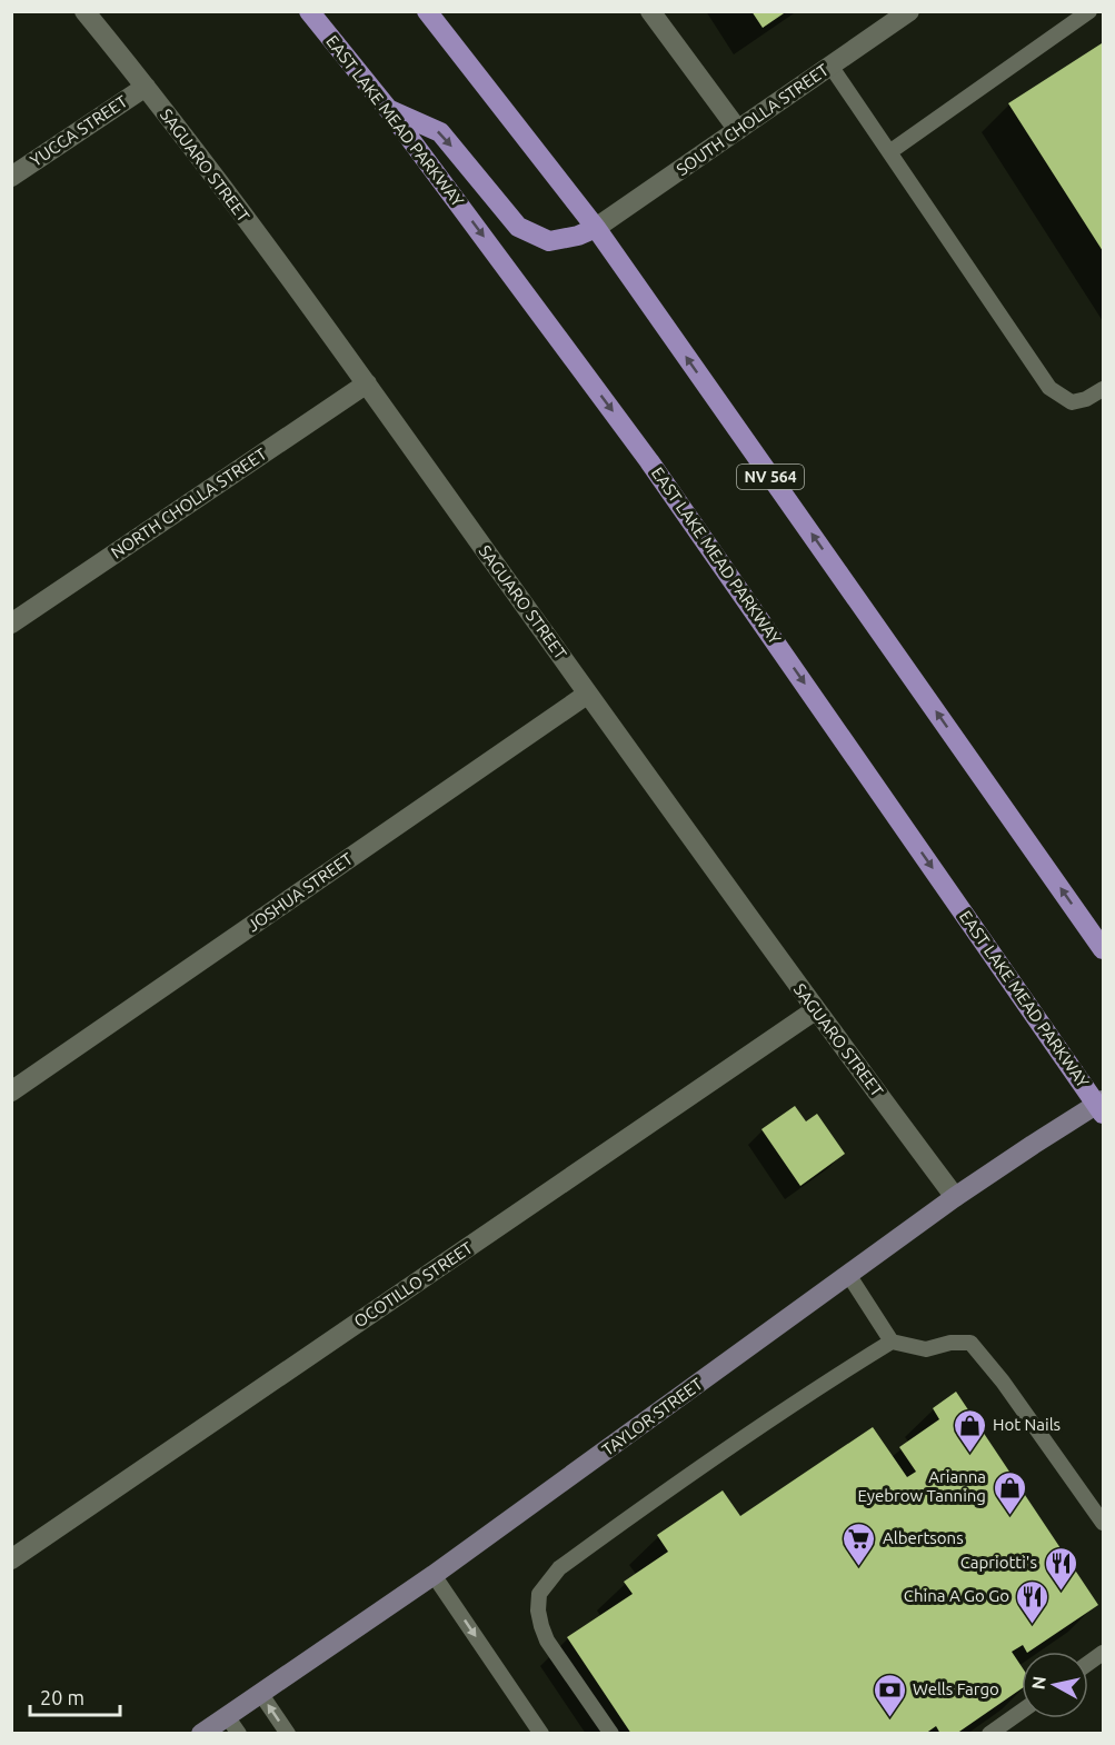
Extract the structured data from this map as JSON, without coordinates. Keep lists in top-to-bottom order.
{
  "streets": {
    "main road": ["EAST LAKE MEAD PARKWAY", "NV 564"],
    "street": [
      "SOUTH CHOLLA STREET",
      "YUCCA STREET",
      "SAGUARO STREET",
      "NORTH CHOLLA STREET",
      "JOSHUA STREET",
      "OCOTILLO STREET",
      "TAYLOR STREET"
    ]
  },
  "crossings": [
    ["SOUTH CHOLLA STREET", "NV 564"],
    ["EAST LAKE MEAD PARKWAY", "TAYLOR STREET"],
    ["YUCCA STREET", "SAGUARO STREET"],
    ["SAGUARO STREET", "NORTH CHOLLA STREET"],
    ["SAGUARO STREET", "JOSHUA STREET"],
    ["SAGUARO STREET", "OCOTILLO STREET"],
    ["SAGUARO STREET", "TAYLOR STREET"]
  ],
  "places": {
    "shop": ["Hot Nails", "Arianna Eyebrow Tanning"],
    "supermarket": ["Albertsons"],
    "restaurant": ["Capriotti's", "China A Go Go"],
    "bank": ["Wells Fargo"]
  },
  "scale_bar": "20 m",
  "north": "left"
}
